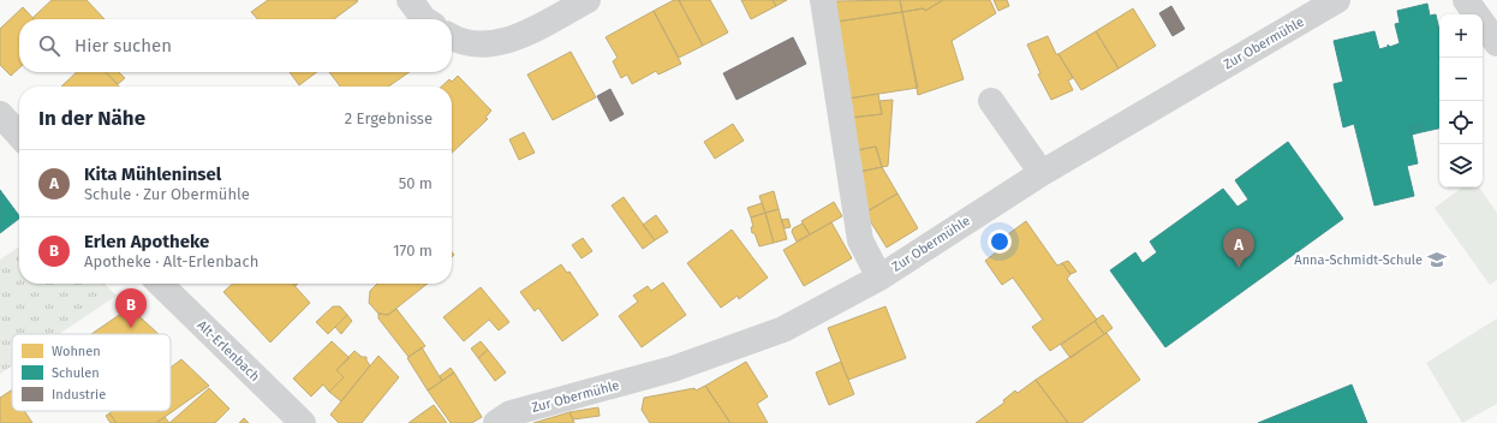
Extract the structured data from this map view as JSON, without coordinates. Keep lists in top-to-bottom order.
{
  "streets": {
    "street": ["Zur Obermühle", "Alt-Erlenbach"]
  },
  "places": {
    "school or university": ["Anna-Schmidt-Schule"]
  },
  "legend": ["Wohnen", "Schulen", "Industrie"],
  "page": {
    "map_buttons": ["+", "−"],
    "search": "Hier suchen",
    "heading": ["In der Nähe", "2 Ergebnisse"],
    "list": [
      {
        "mark": "A",
        "name": "Kita Mühleninsel",
        "note": "Schule · Zur Obermühle",
        "value": "50 m"
      },
      {
        "mark": "B",
        "name": "Erlen Apotheke",
        "note": "Apotheke · Alt-Erlenbach",
        "value": "170 m"
      }
    ],
    "pins": ["A", "B"]
  }
}
